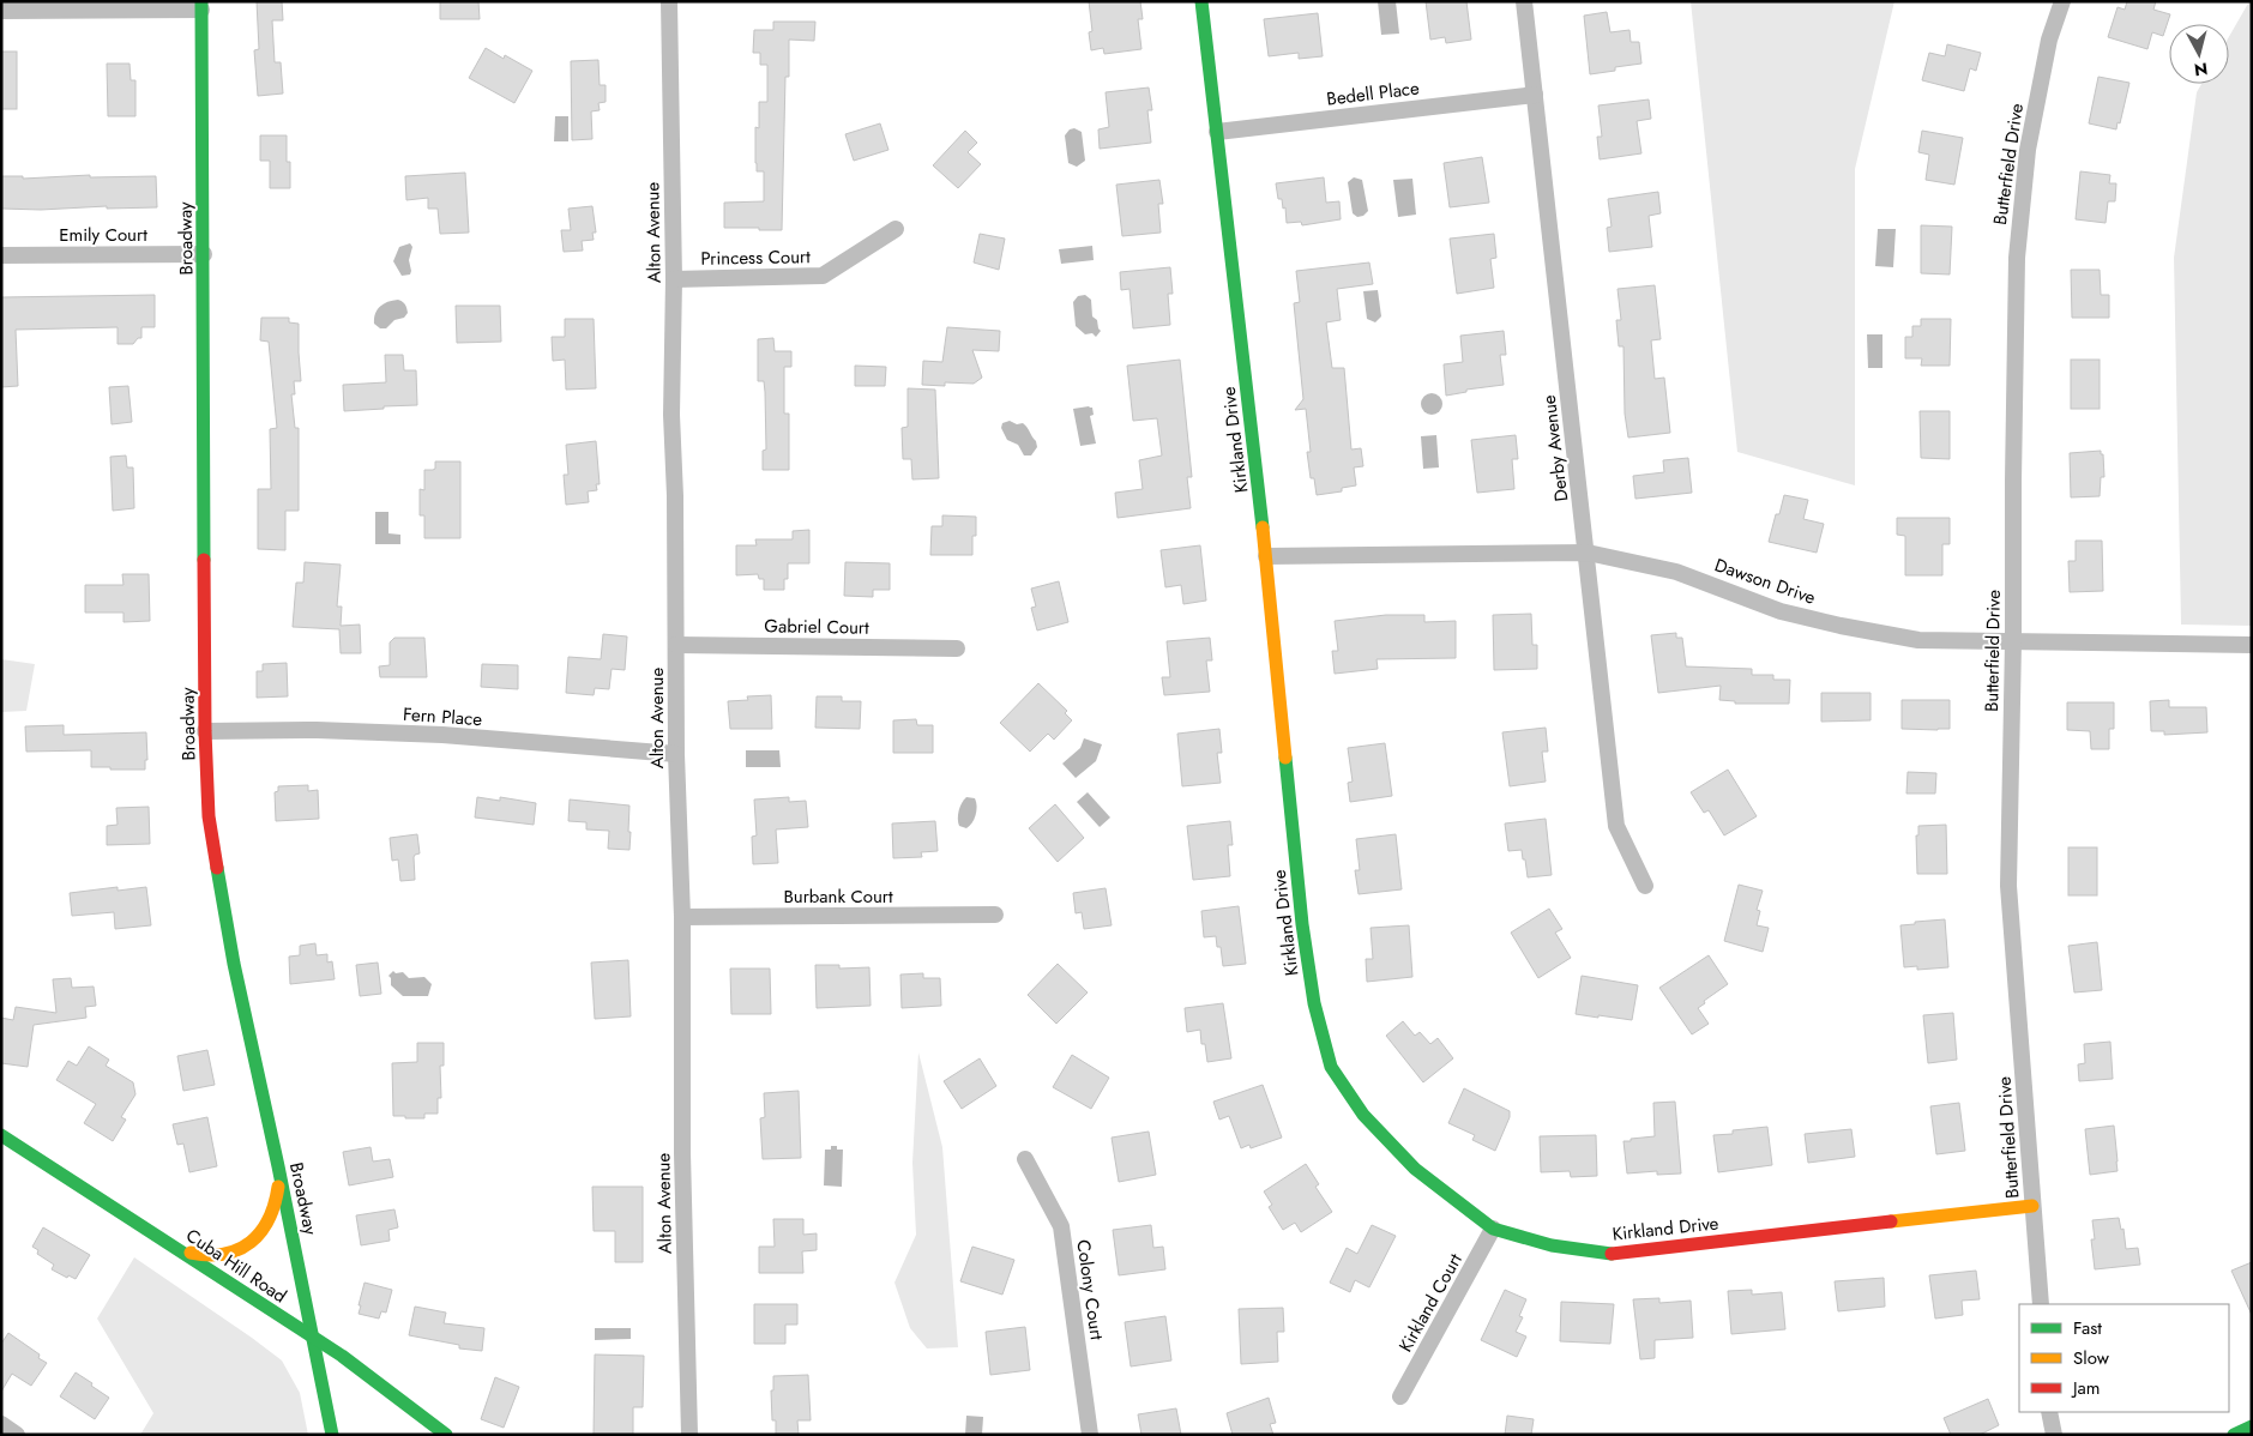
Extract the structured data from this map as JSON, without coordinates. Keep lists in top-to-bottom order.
{
  "streets": {
    "main road": ["Broadway", "Kirkland Drive", "Cuba Hill Road"],
    "street": [
      "Bedell Place",
      "Butterfield Drive",
      "Alton Avenue",
      "Emily Court",
      "Princess Court",
      "Derby Avenue",
      "Dawson Drive",
      "Gabriel Court",
      "Fern Place",
      "Burbank Court",
      "Colony Court",
      "Kirkland Court"
    ]
  },
  "crossings": [
    ["Bedell Place", "Kirkland Drive"],
    ["Bedell Place", "Derby Avenue"],
    ["Butterfield Drive", "Kirkland Drive"],
    ["Butterfield Drive", "Dawson Drive"],
    ["Alton Avenue", "Princess Court"],
    ["Alton Avenue", "Gabriel Court"],
    ["Alton Avenue", "Fern Place"],
    ["Alton Avenue", "Burbank Court"],
    ["Emily Court", "Broadway"],
    ["Broadway", "Fern Place"],
    ["Broadway", "Cuba Hill Road"],
    ["Kirkland Drive", "Dawson Drive"],
    ["Kirkland Drive", "Kirkland Court"],
    ["Derby Avenue", "Dawson Drive"]
  ],
  "legend": ["Fast", "Slow", "Jam"],
  "north": "bottom"
}
